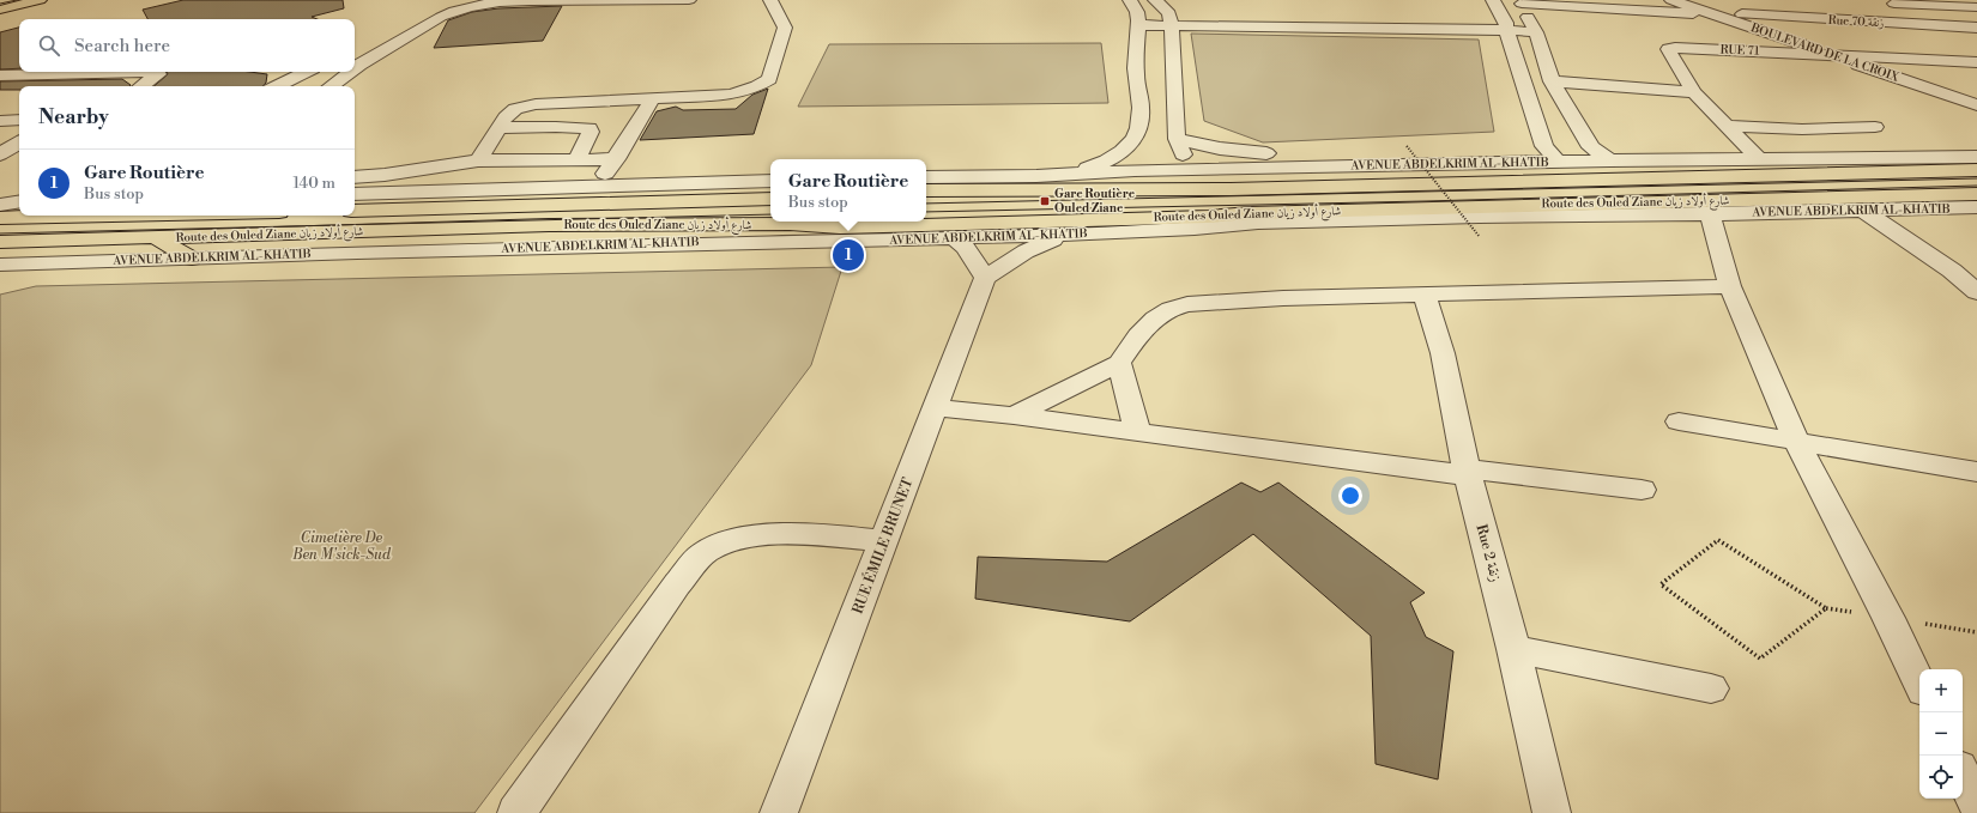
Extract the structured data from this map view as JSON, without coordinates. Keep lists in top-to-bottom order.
{
  "streets": {
    "main road": ["Route des Ouled Ziane شارع أولاد زيان"],
    "street": [
      "Rue 70 زنقة",
      "RUE 71",
      "BOULEVARD DE LA CROIX",
      "AVENUE ABDELKRIM AL-KHATIB",
      "RUE ÉMILE BRUNET",
      "Rue 2 زنقة"
    ]
  },
  "crossings": [
    ["Rue 70 زنقة", "BOULEVARD DE LA CROIX"],
    ["RUE 71", "BOULEVARD DE LA CROIX"],
    ["RUE 71", "AVENUE ABDELKRIM AL-KHATIB"],
    ["AVENUE ABDELKRIM AL-KHATIB", "Route des Ouled Ziane شارع أولاد زيان"]
  ],
  "parks": ["Cimetière De Ben M'sick-Sud"],
  "places": {
    "transit": ["Gare Routière Ouled Ziane"]
  },
  "page": {
    "search": "Search here",
    "heading": "Nearby",
    "list": [
      {
        "mark": "1",
        "name": "Gare Routière",
        "note": "Bus stop",
        "value": "140 m"
      }
    ],
    "popup": ["Gare Routière", "Bus stop"],
    "pins": "1",
    "map_buttons": ["+", "−"]
  }
}
